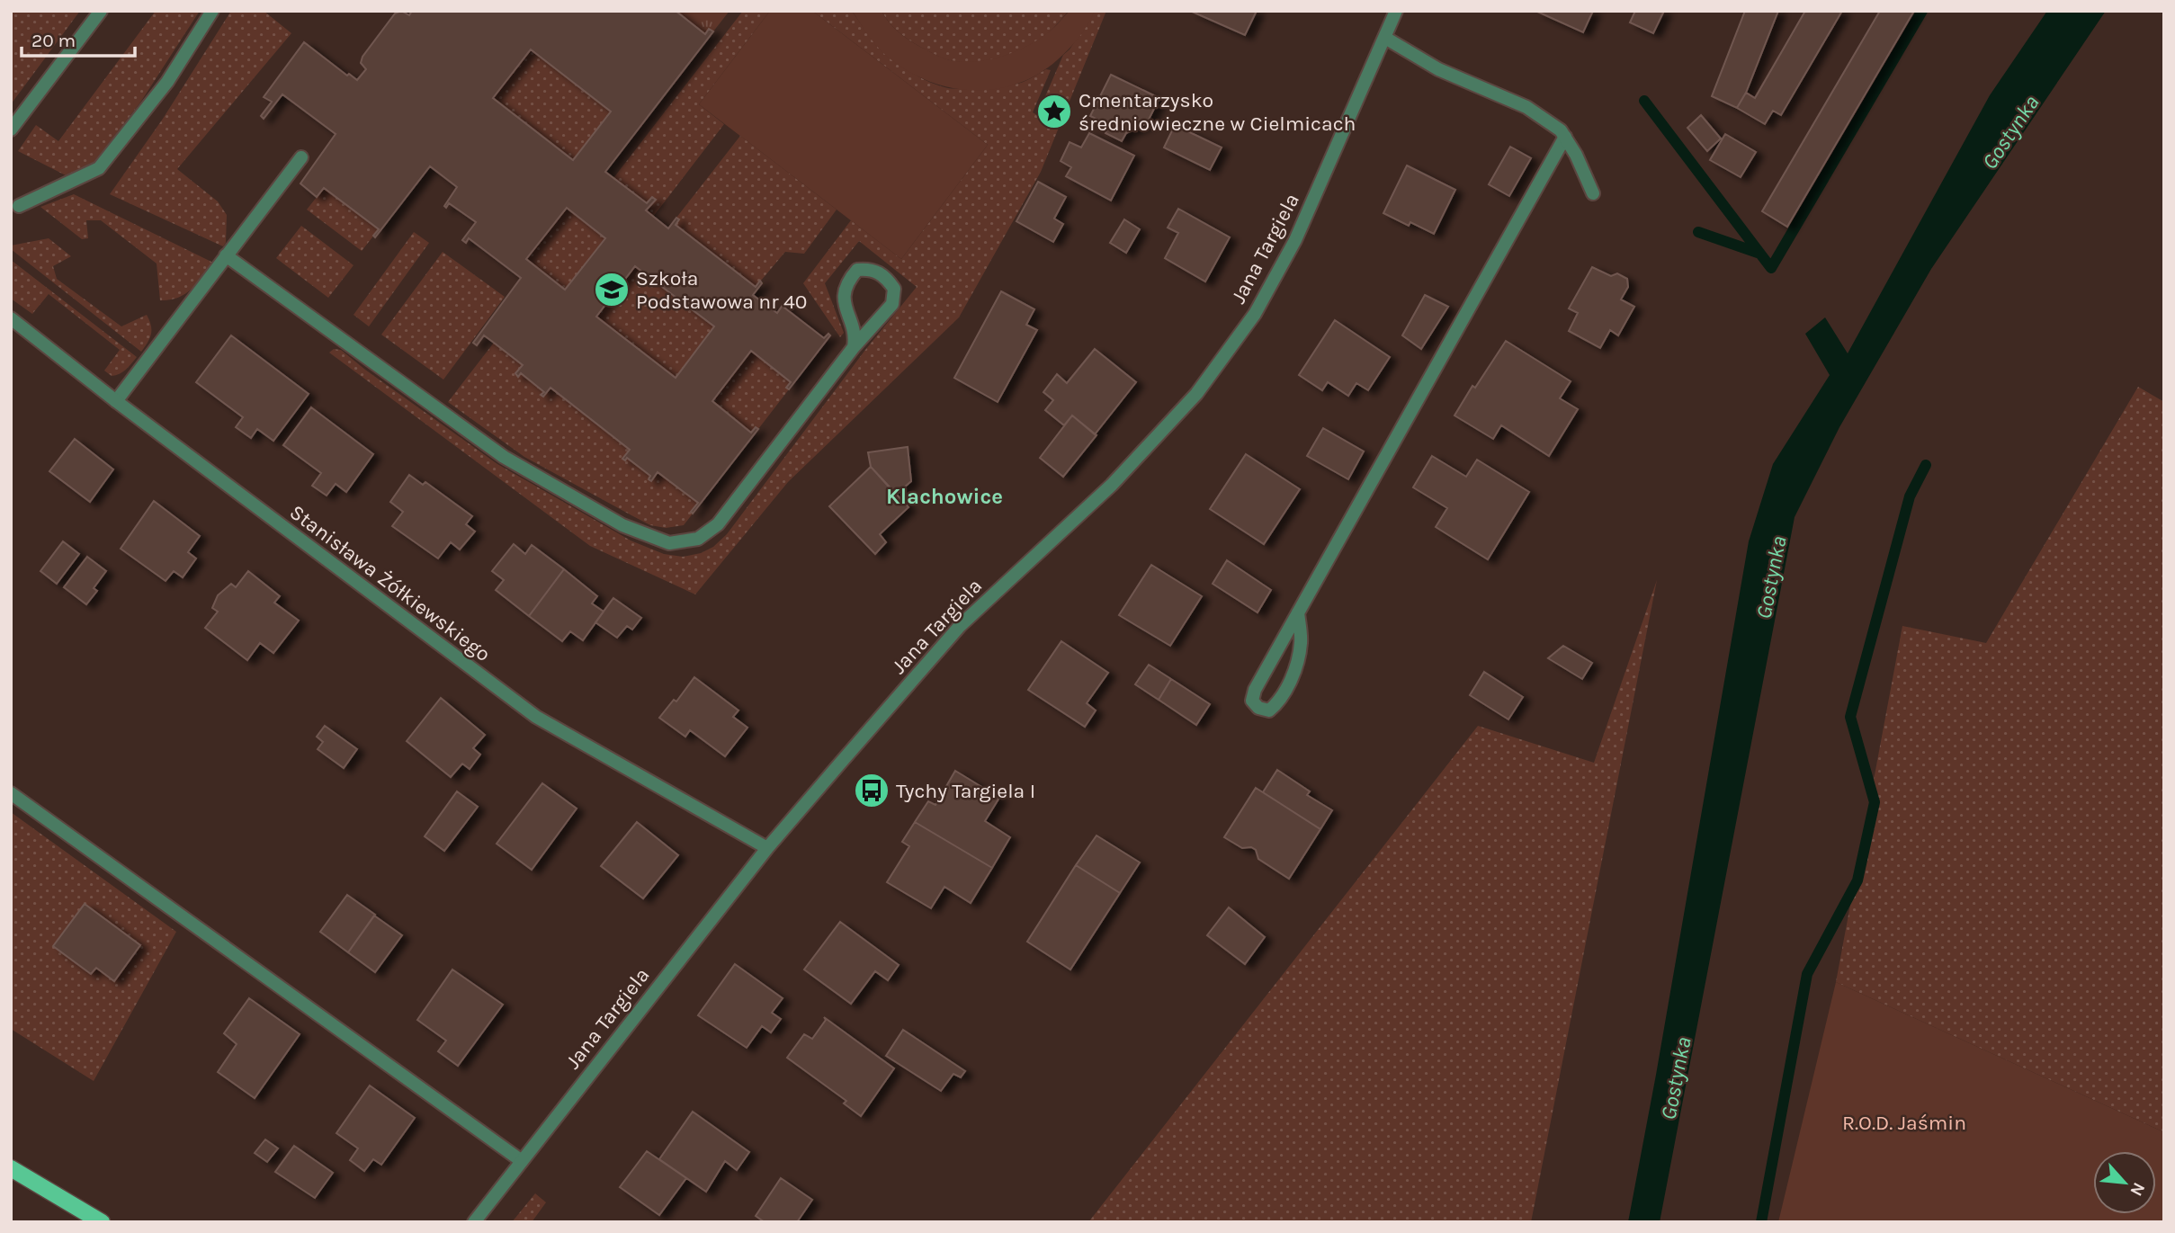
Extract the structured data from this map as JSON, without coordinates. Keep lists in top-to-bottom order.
{
  "streets": {
    "street": ["Jana Targiela", "Stanisława Żółkiewskiego"]
  },
  "crossings": [
    ["Jana Targiela", "Stanisława Żółkiewskiego"]
  ],
  "districts": ["Klachowice"],
  "water": ["Gostynka"],
  "parks": ["R.O.D. Jaśmin"],
  "places": {
    "place": ["Cmentarzysko średniowieczne w Cielmicach"],
    "school or university": ["Szkoła Podstawowa nr 40"],
    "bus stop": ["Tychy Targiela I"]
  },
  "scale_bar": "20 m",
  "north": "bottom right"
}
